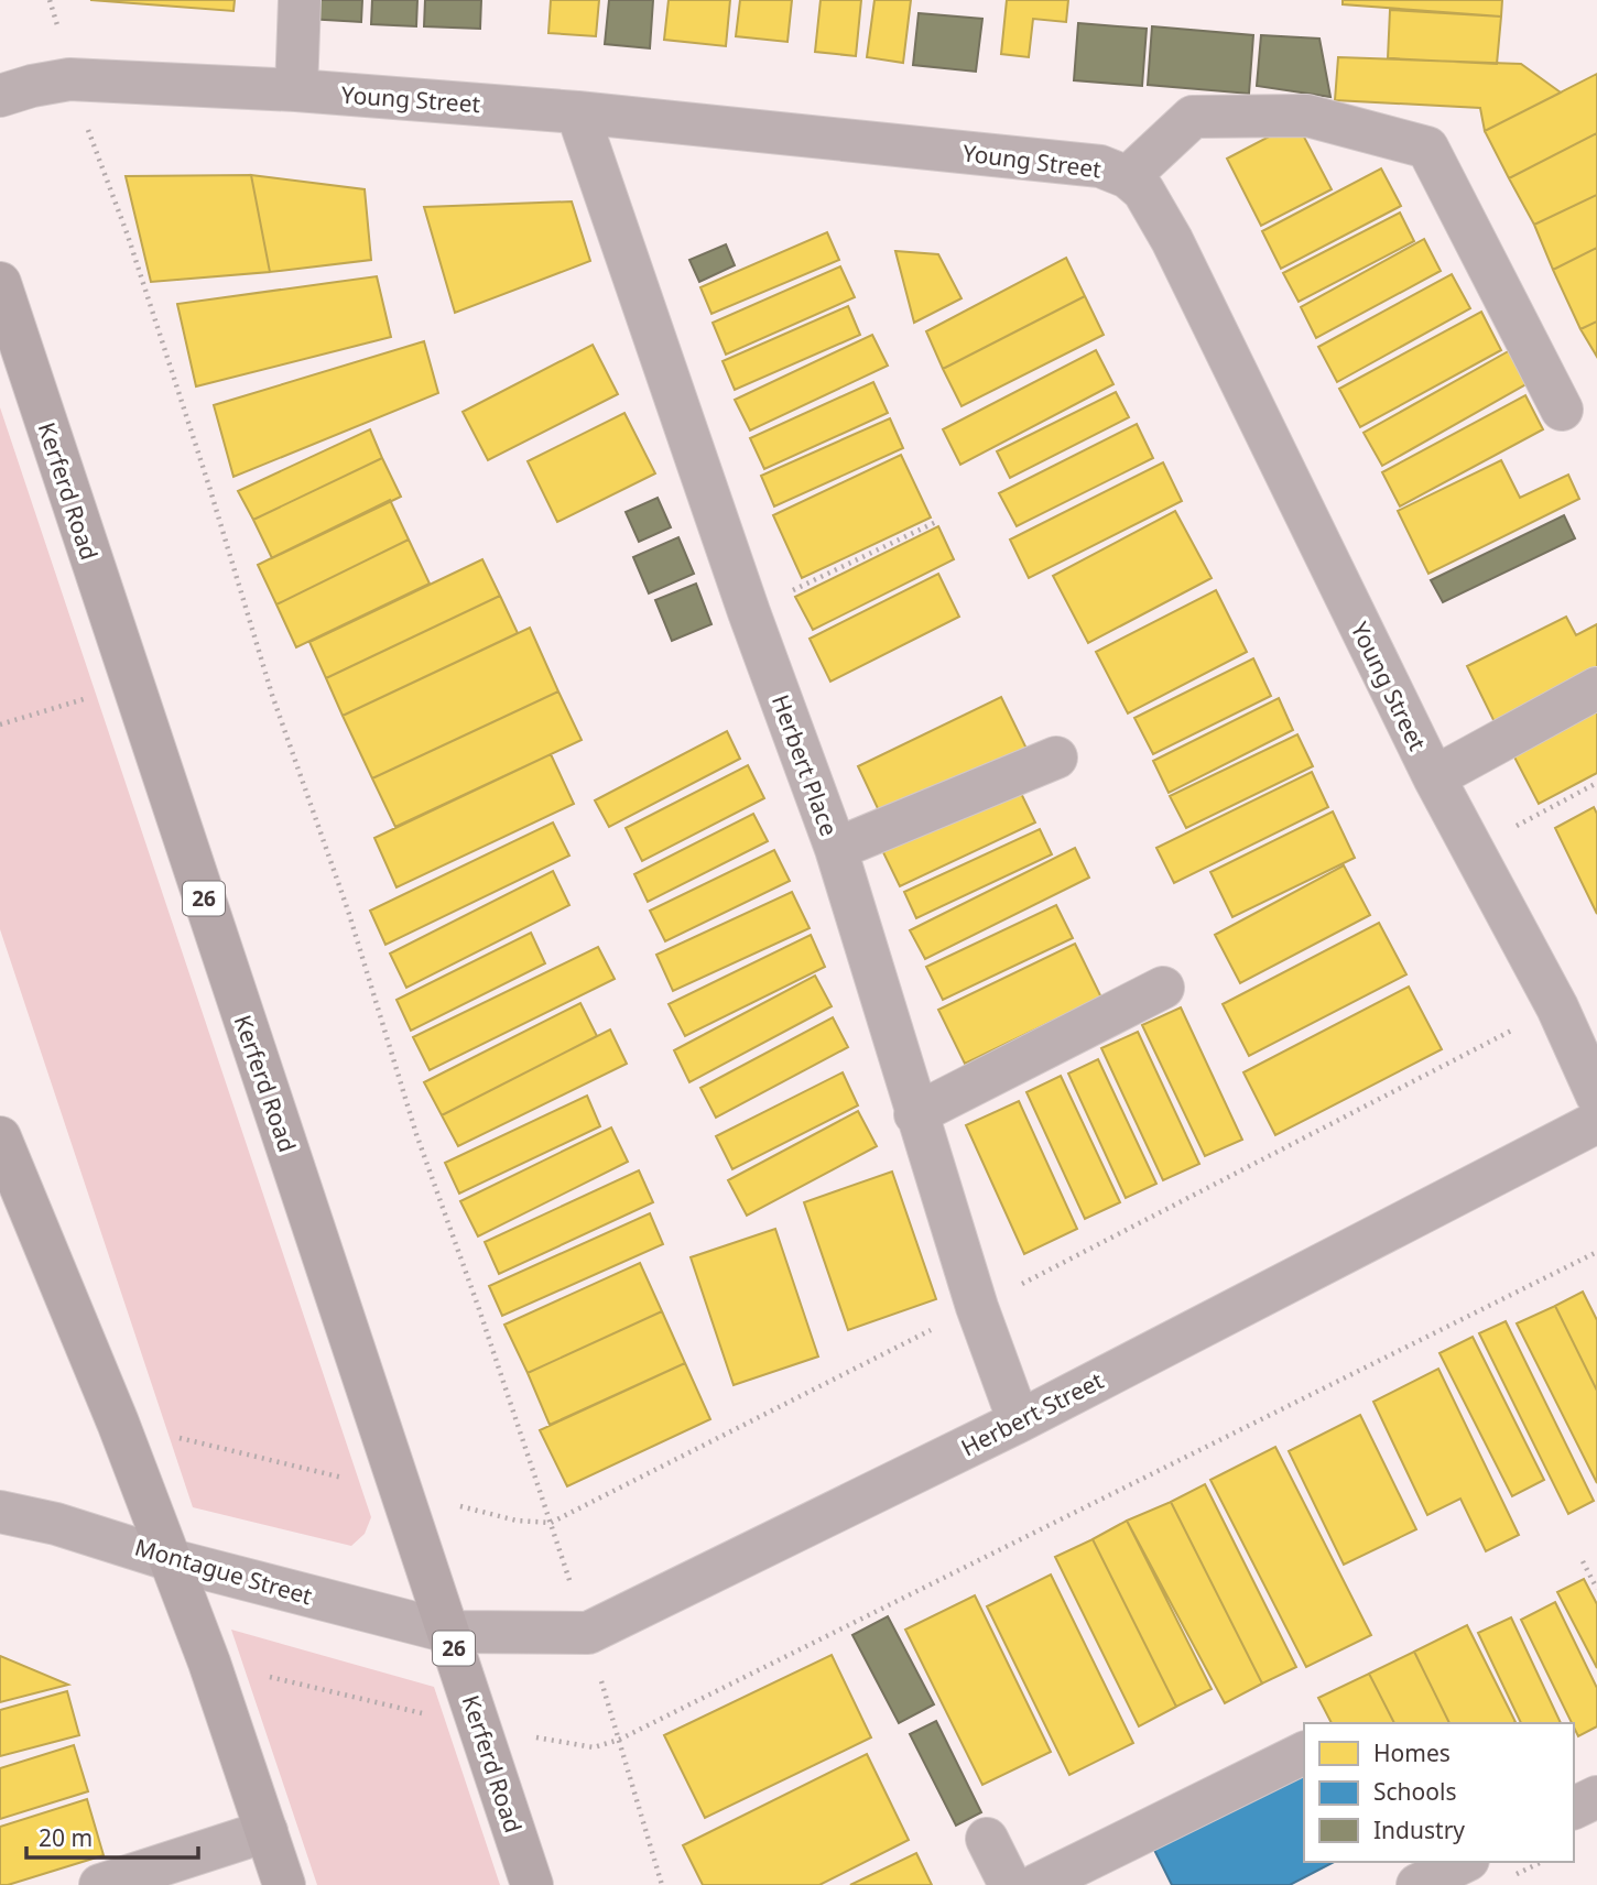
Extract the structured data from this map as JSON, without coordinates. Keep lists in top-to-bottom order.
{
  "streets": {
    "main road": ["Kerferd Road", "26"],
    "street": [
      "Young Street",
      "Herbert Place",
      "Herbert Street",
      "Montague Street"
    ]
  },
  "crossings": [
    ["Young Street", "Herbert Place"],
    ["Kerferd Road", "Herbert Street"],
    ["Kerferd Road", "Montague Street"],
    ["Herbert Place", "Herbert Street"],
    ["Herbert Street", "Montague Street"]
  ],
  "legend": ["Homes", "Schools", "Industry"],
  "scale_bar": "20 m"
}
